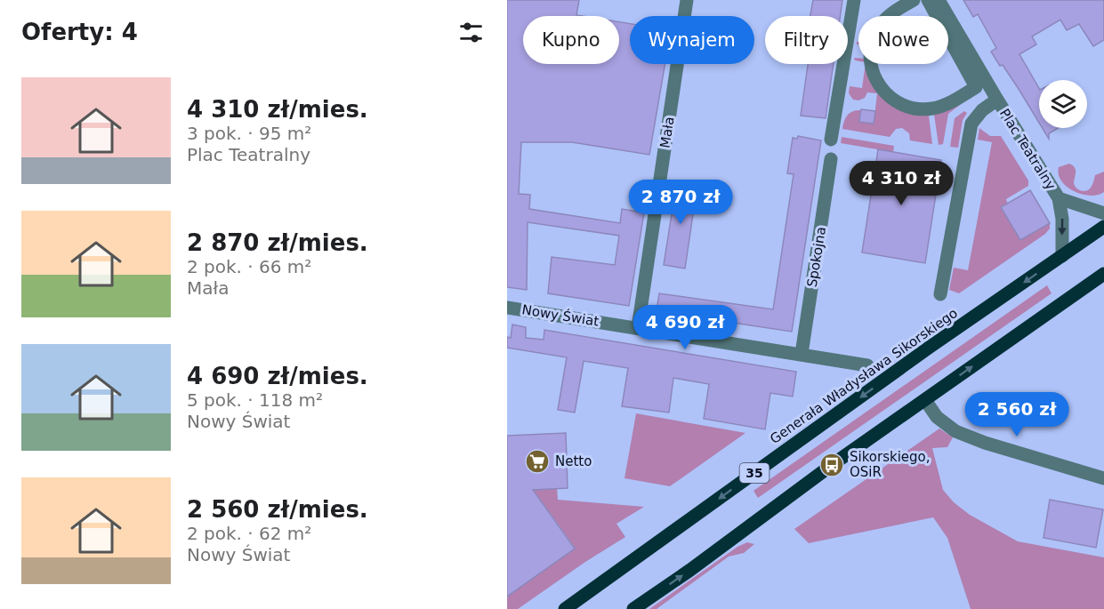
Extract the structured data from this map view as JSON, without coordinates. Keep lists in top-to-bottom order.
{
  "streets": {
    "main road": ["Generała Władysława Sikorskiego", "35"],
    "street": [
      "Mała",
      "Plac Teatralny",
      "Spokojna",
      "Nowy Świat"
    ]
  },
  "crossings": [
    ["Mała", "Nowy Świat"],
    ["Plac Teatralny", "Generała Władysława Sikorskiego"],
    ["Spokojna", "Nowy Świat"]
  ],
  "places": {
    "supermarket": ["Netto"],
    "bus stop": ["Sikorskiego, OSiR"]
  },
  "page": {
    "heading": "Oferty: 4",
    "chip": [
      "Kupno",
      "Wynajem",
      "Filtry",
      "Nowe"
    ],
    "list": [
      {
        "name": "4 310 zł/mies.",
        "note": "3 pok. · 95 m² · Plac Teatralny"
      },
      {
        "name": "2 870 zł/mies.",
        "note": "2 pok. · 66 m² · Mała"
      },
      {
        "name": "4 690 zł/mies.",
        "note": "5 pok. · 118 m² · Nowy Świat"
      },
      {
        "name": "2 560 zł/mies.",
        "note": "2 pok. · 62 m² · Nowy Świat"
      }
    ],
    "price": [
      "4 310 zł",
      "2 870 zł",
      "4 690 zł",
      "2 560 zł"
    ]
  }
}
